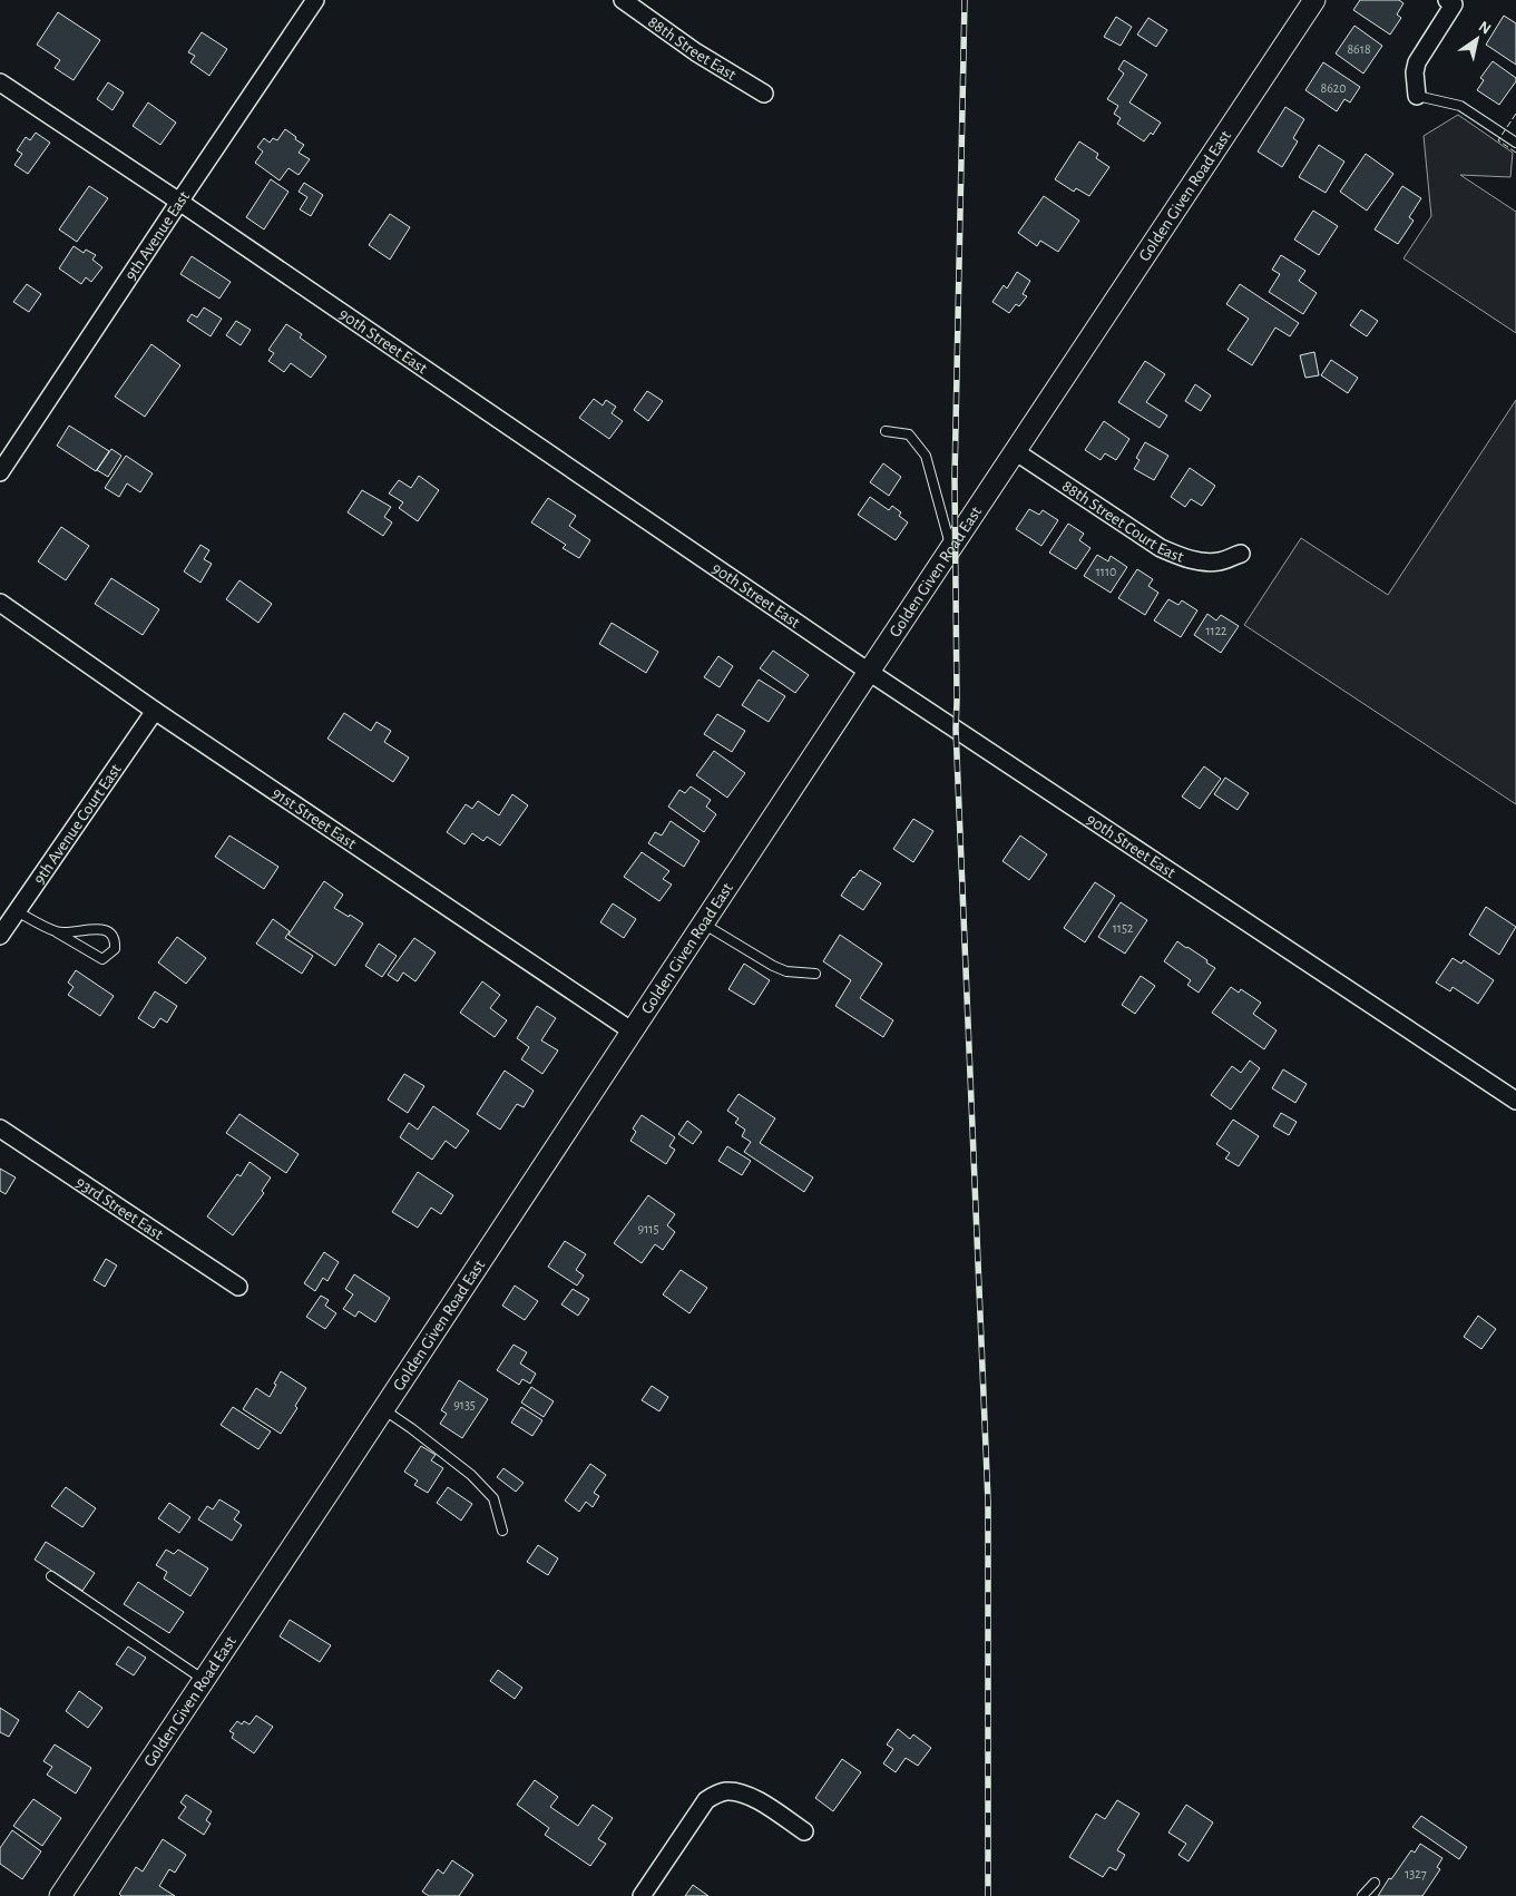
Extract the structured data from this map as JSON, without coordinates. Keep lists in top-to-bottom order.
{
  "streets": {
    "street": [
      "88th Street East",
      "Golden Given Road East",
      "9th Avenue East",
      "90th Street East",
      "88th Street Court East",
      "91st Street East",
      "9th Avenue Court East",
      "93rd Street East"
    ]
  },
  "crossings": [
    ["Golden Given Road East", "90th Street East"],
    ["Golden Given Road East", "88th Street Court East"],
    ["Golden Given Road East", "91st Street East"],
    ["9th Avenue East", "90th Street East"],
    ["91st Street East", "9th Avenue Court East"]
  ],
  "house_numbers": [
    "8618",
    "8620",
    "1110",
    "1122",
    "1152",
    "9115",
    "9135",
    "1327"
  ],
  "north": "top right"
}
